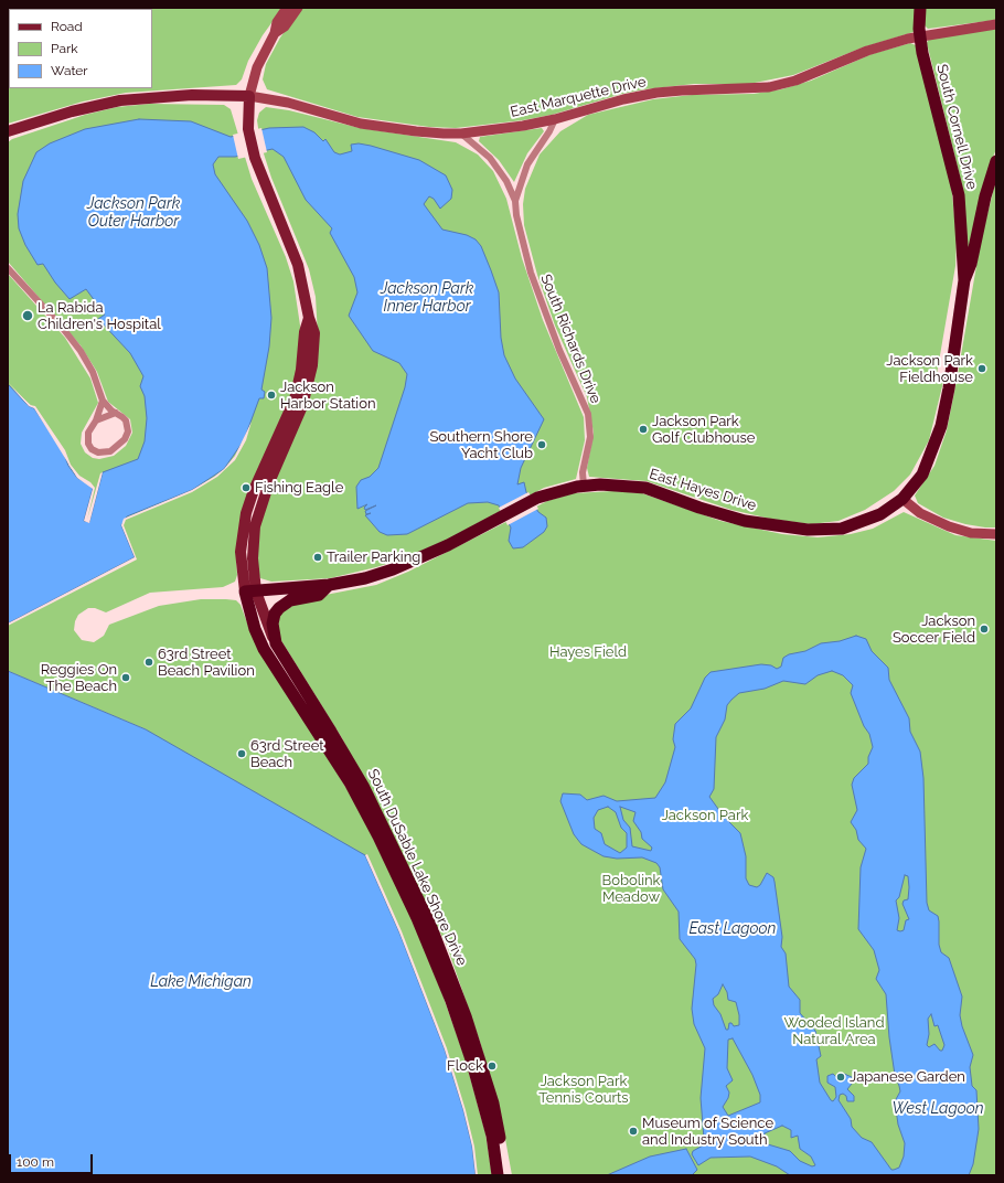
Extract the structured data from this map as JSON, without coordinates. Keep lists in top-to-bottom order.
{
  "streets": {
    "highway": ["South Cornell Drive", "East Hayes Drive", "South DuSable Lake Shore Drive"],
    "main road": ["East Marquette Drive"],
    "street": ["South Richards Drive"]
  },
  "crossings": [
    ["East Marquette Drive", "South Cornell Drive"],
    ["East Marquette Drive", "South Richards Drive"],
    ["South Cornell Drive", "East Hayes Drive"],
    ["South Richards Drive", "East Hayes Drive"],
    ["East Hayes Drive", "South DuSable Lake Shore Drive"]
  ],
  "water": [
    "Jackson Park Outer Harbor",
    "Jackson Park Inner Harbor",
    "East Lagoon",
    "Lake Michigan",
    "West Lagoon"
  ],
  "parks": [
    "Hayes Field",
    "Jackson Park",
    "Bobolink Meadow",
    "Wooded Island Natural Area",
    "Jackson Park Tennis Courts"
  ],
  "places": [
    "La Rabida Children's Hospital",
    "Jackson Park Fieldhouse",
    "Jackson Harbor Station",
    "Jackson Park Golf Clubhouse",
    "Southern Shore Yacht Club",
    "Fishing Eagle",
    "Trailer Parking",
    "Jackson Soccer Field",
    "63rd Street Beach Pavilion",
    "Reggies On The Beach",
    "63rd Street Beach",
    "Flock",
    "Japanese Garden",
    "Museum of Science and Industry South"
  ],
  "legend": ["Road", "Park", "Water"],
  "scale_bar": "100 m"
}
